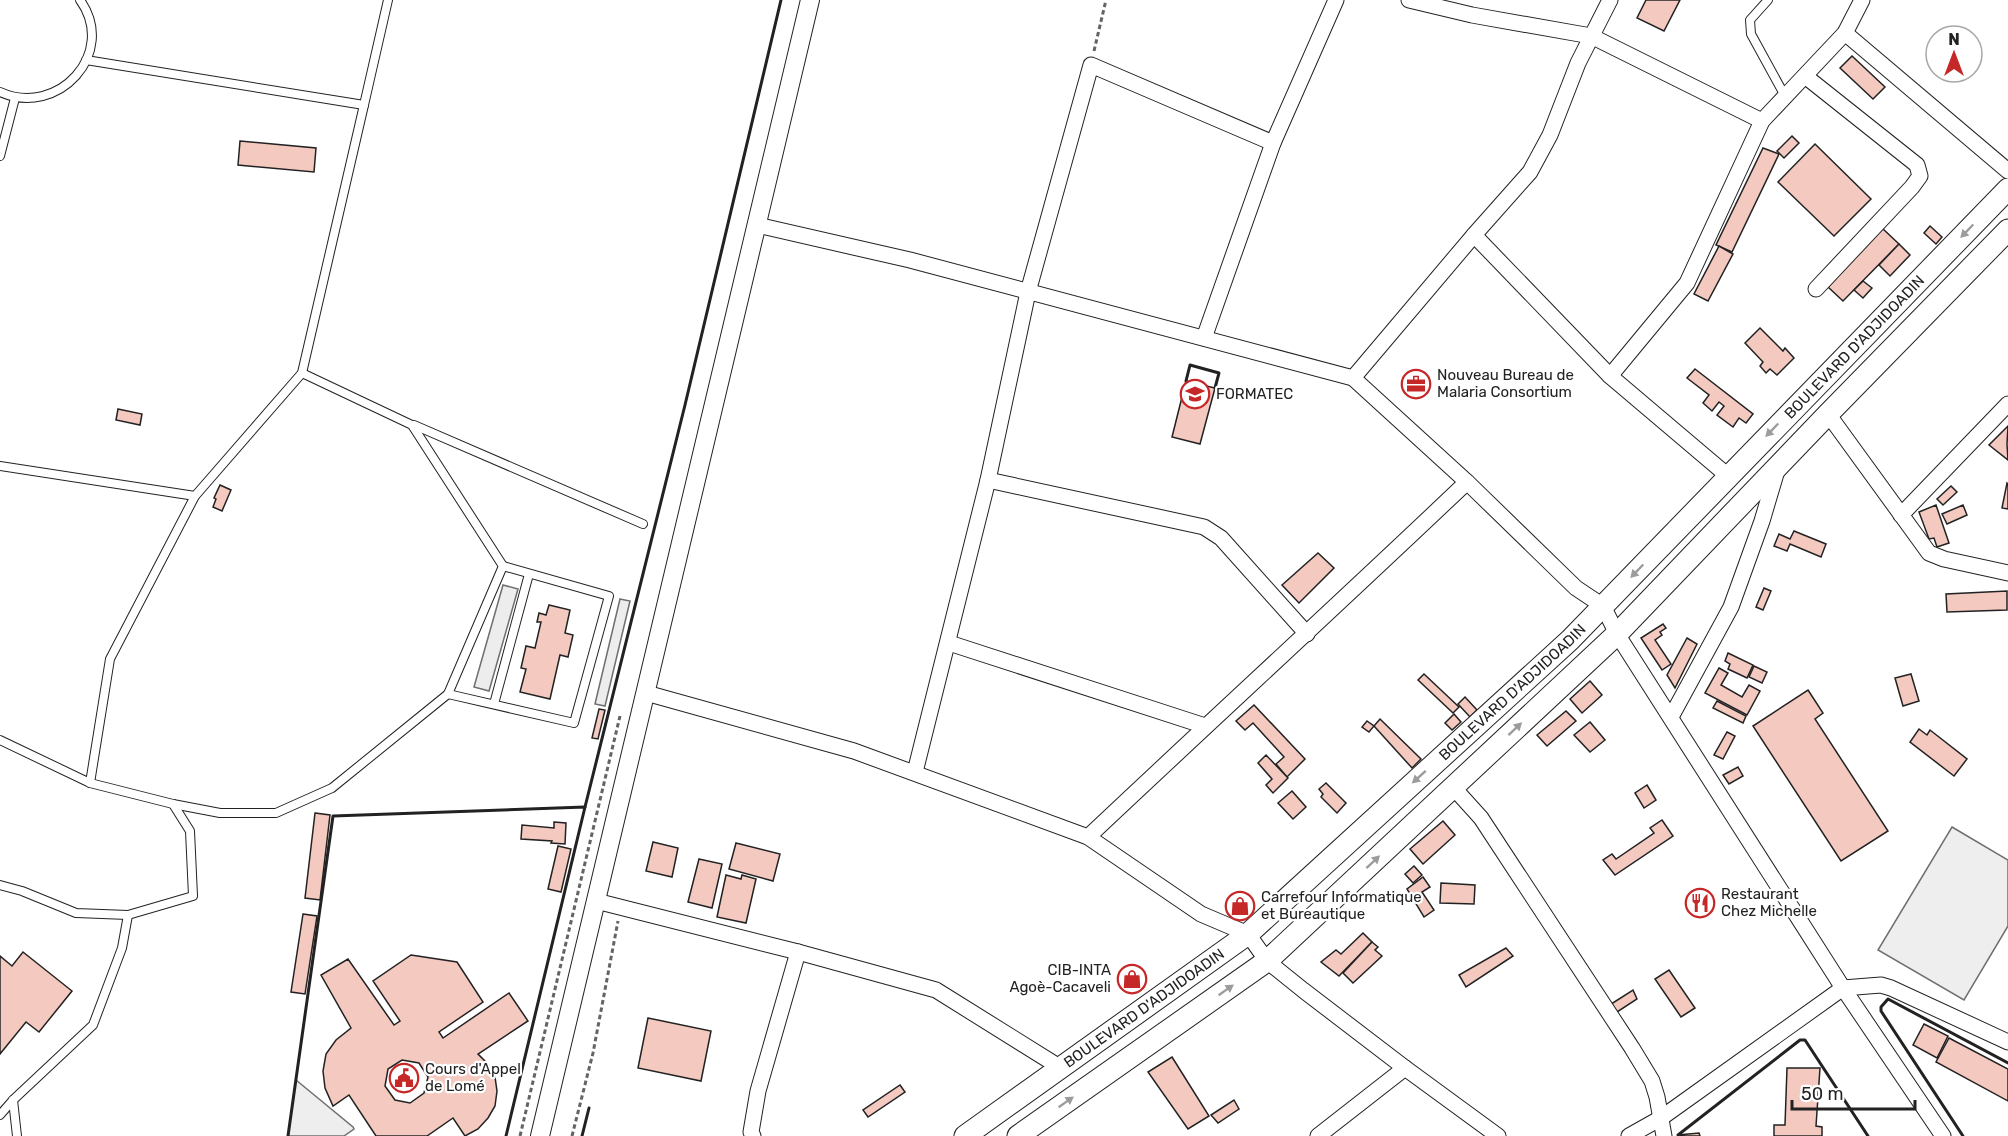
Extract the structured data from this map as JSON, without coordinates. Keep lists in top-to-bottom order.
{
  "streets": {
    "main road": ["BOULEVARD D'ADJIDOADIN"]
  },
  "places": {
    "office": ["Nouveau Bureau de Malaria Consortium"],
    "school or university": ["FORMATEC"],
    "restaurant": ["Restaurant Chez Michelle"],
    "shop": ["Carrefour Informatique et Bureautique", "CIB-INTA Agoè-Cacaveli"],
    "public building": ["Cours d'Appel de Lomé"]
  },
  "scale_bar": "50 m",
  "north": "top"
}
